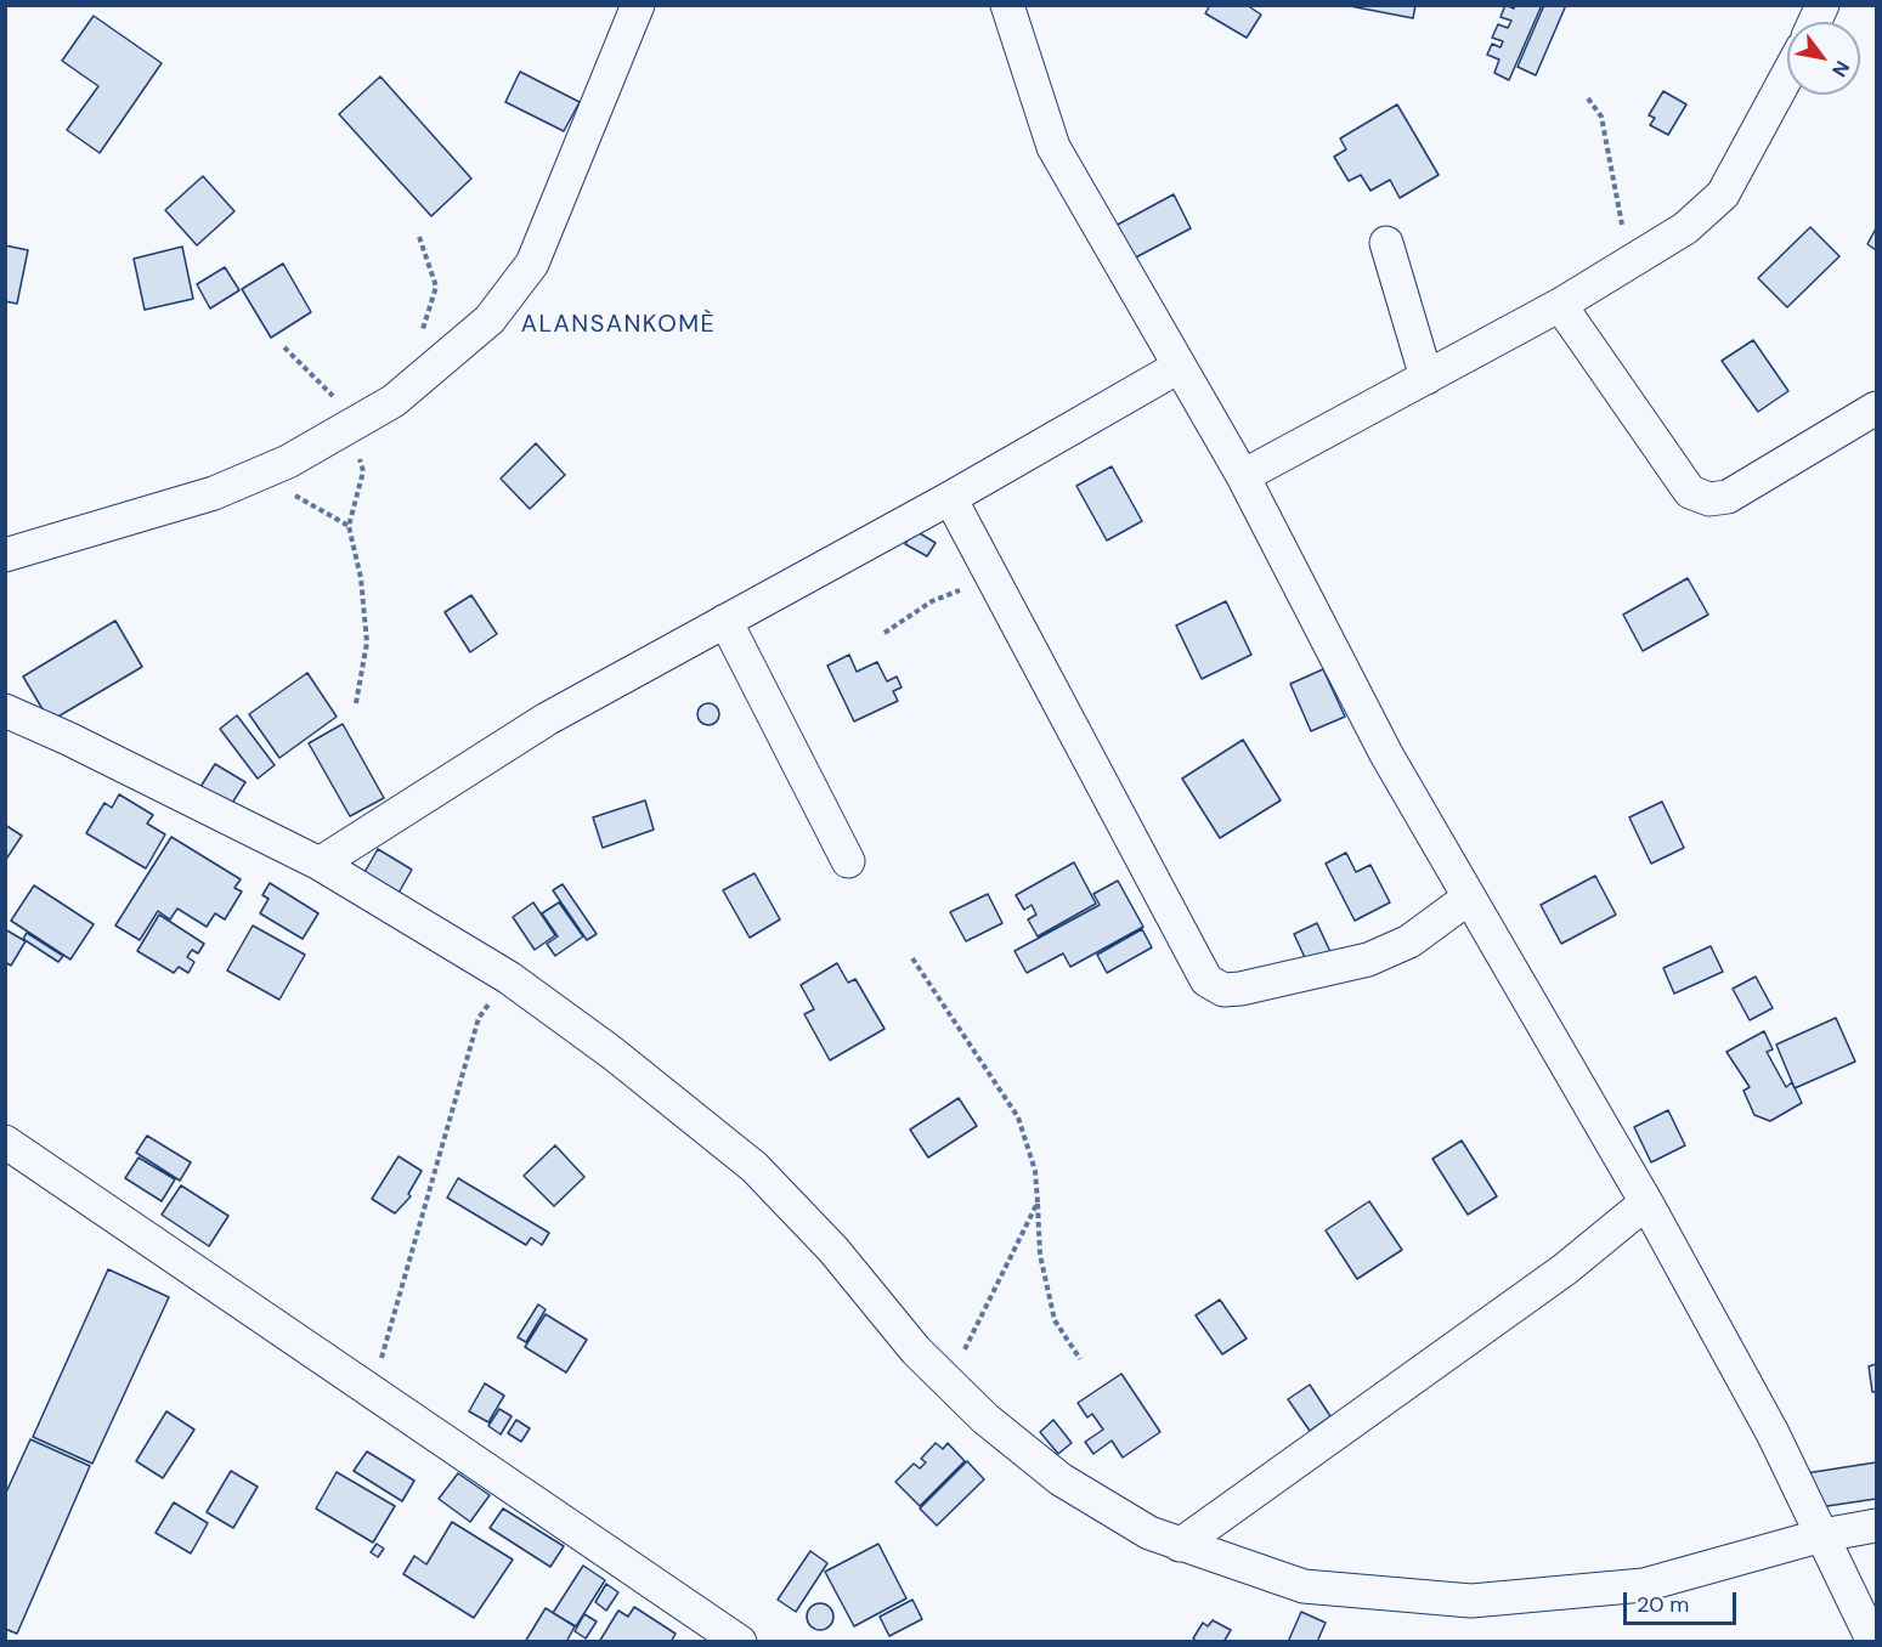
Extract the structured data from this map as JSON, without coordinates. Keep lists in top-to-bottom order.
{
  "districts": ["ALANSANKOMÈ"],
  "scale_bar": "20 m",
  "north": "bottom right"
}
